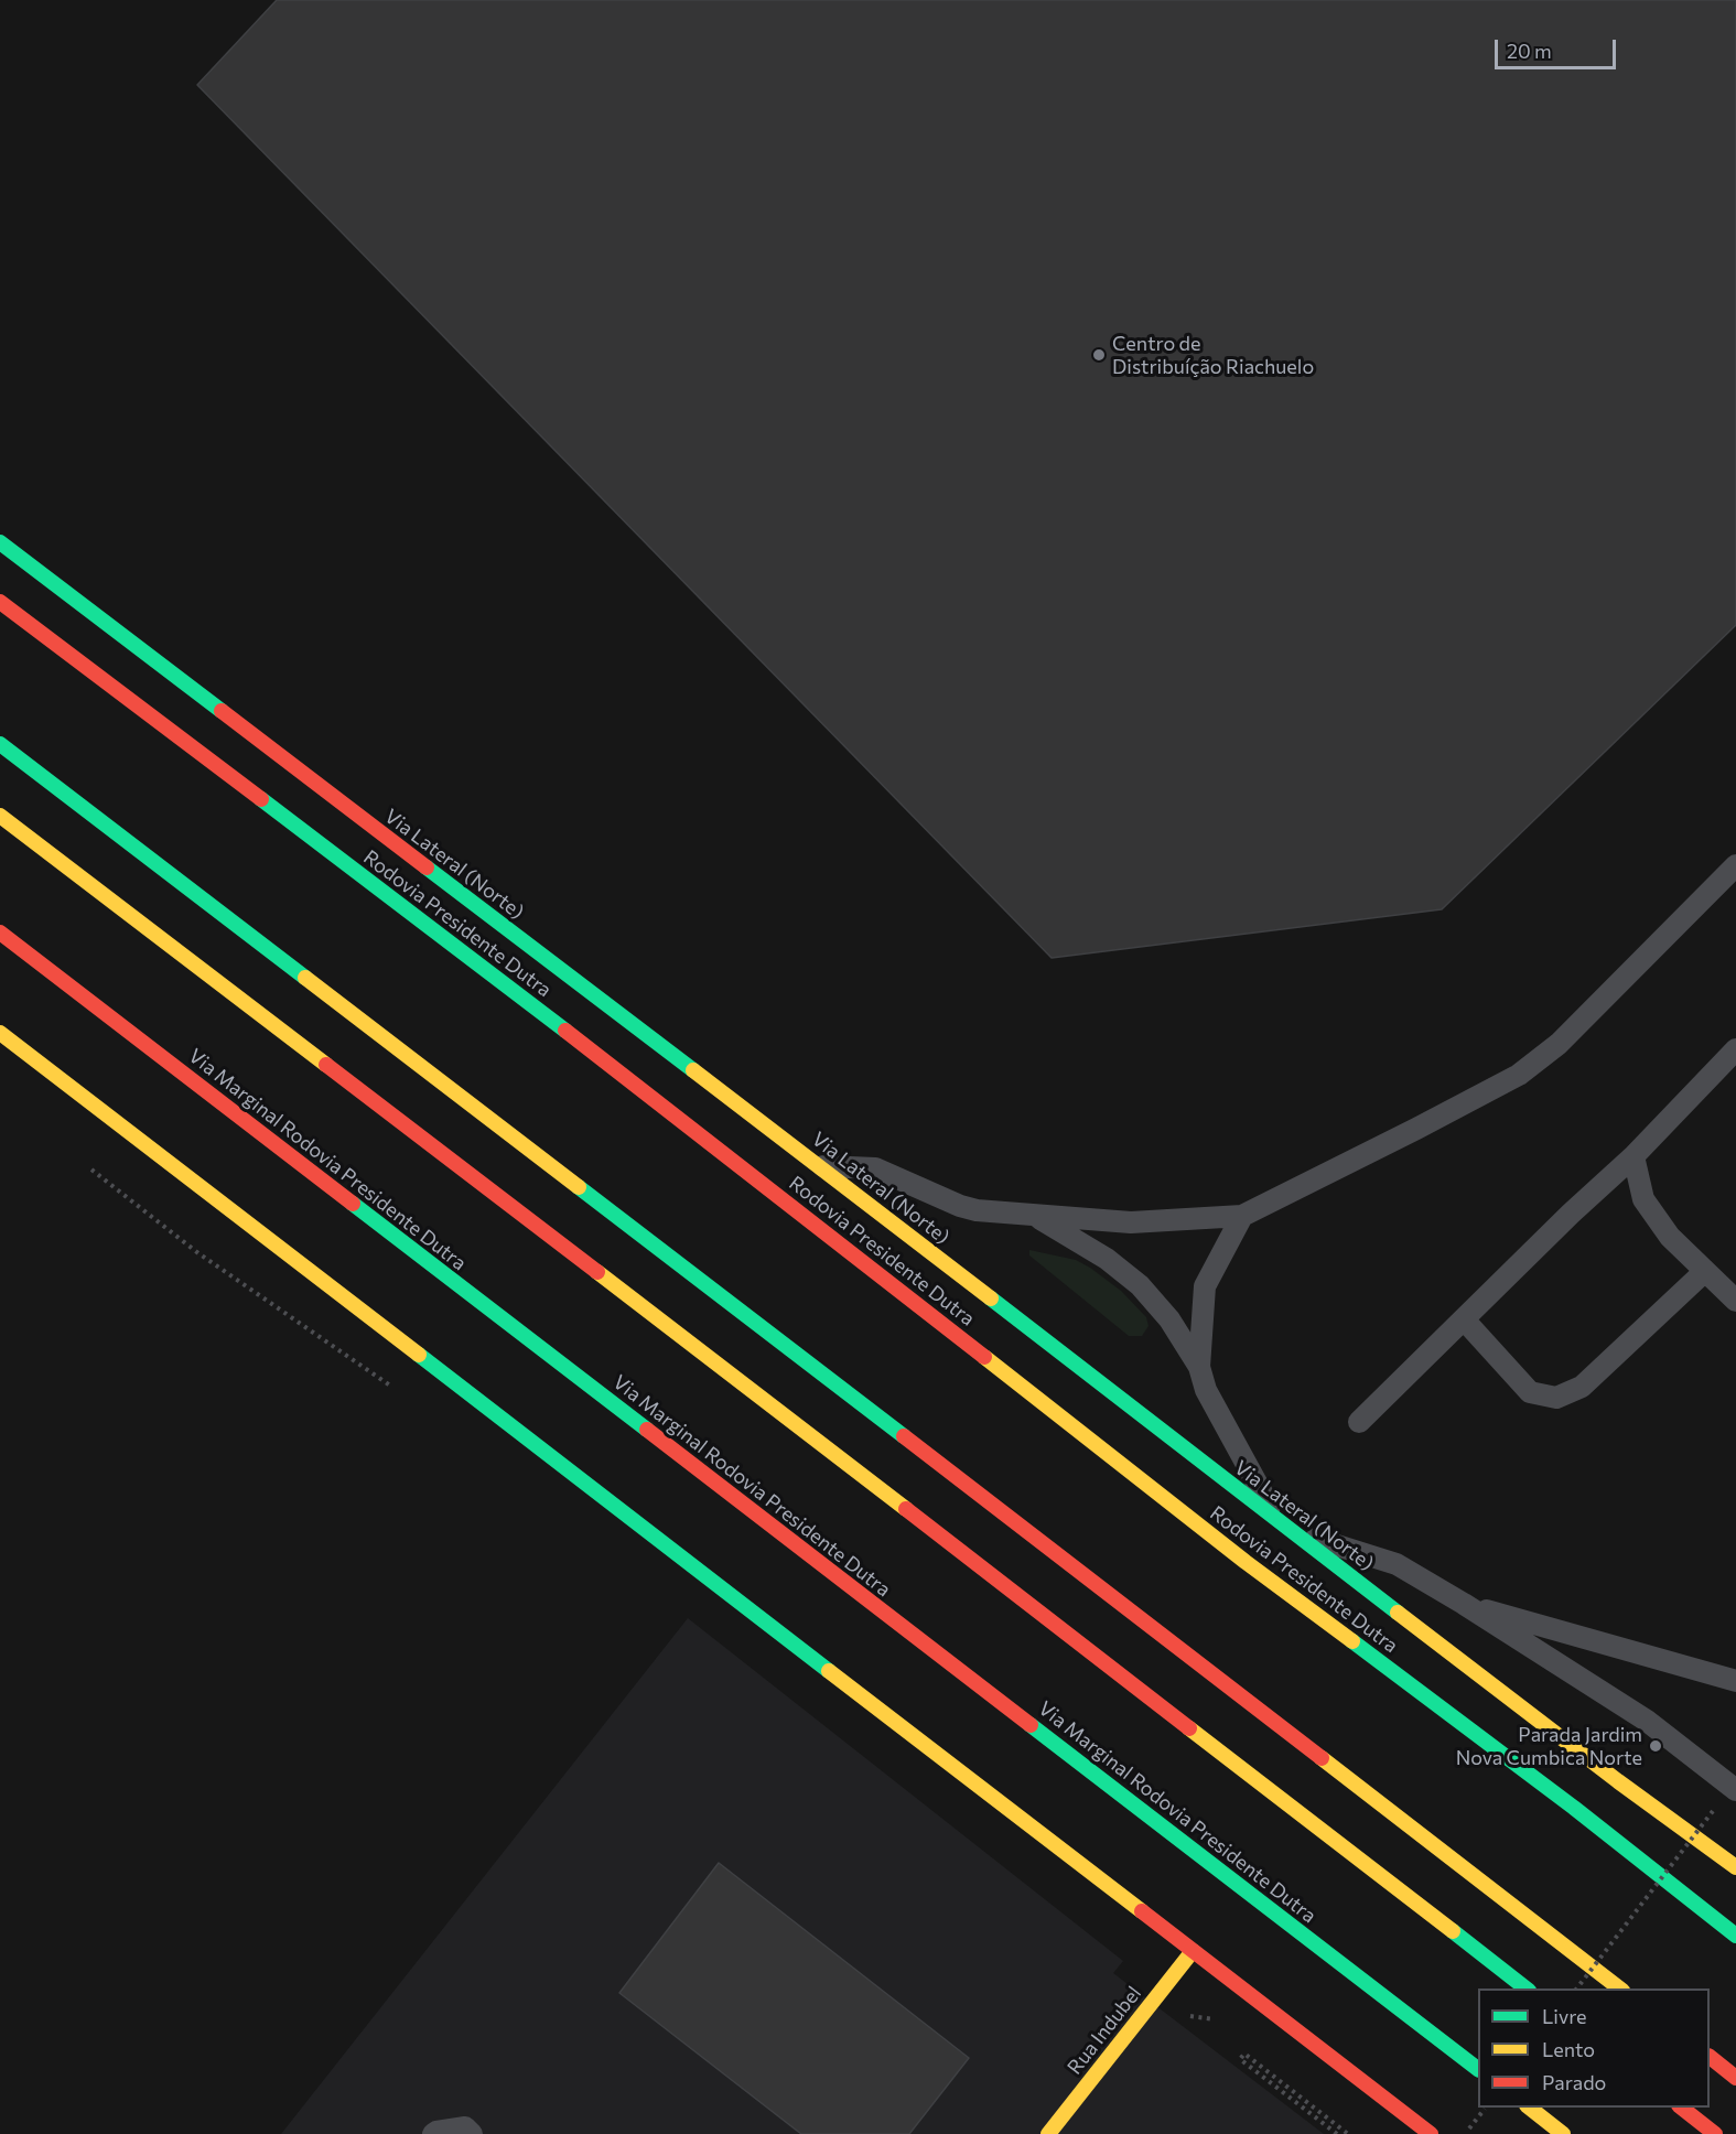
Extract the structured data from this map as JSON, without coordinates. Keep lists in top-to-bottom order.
{
  "streets": {
    "main road": [
      "Via Lateral (Norte)",
      "Rodovia Presidente Dutra",
      "Via Marginal Rodovia Presidente Dutra",
      "Rua Indubel"
    ]
  },
  "places": ["Centro de Distribuíção Riachuelo", "Parada Jardim Nova Cumbica Norte"],
  "legend": ["Livre", "Lento", "Parado"],
  "scale_bar": "20 m"
}
